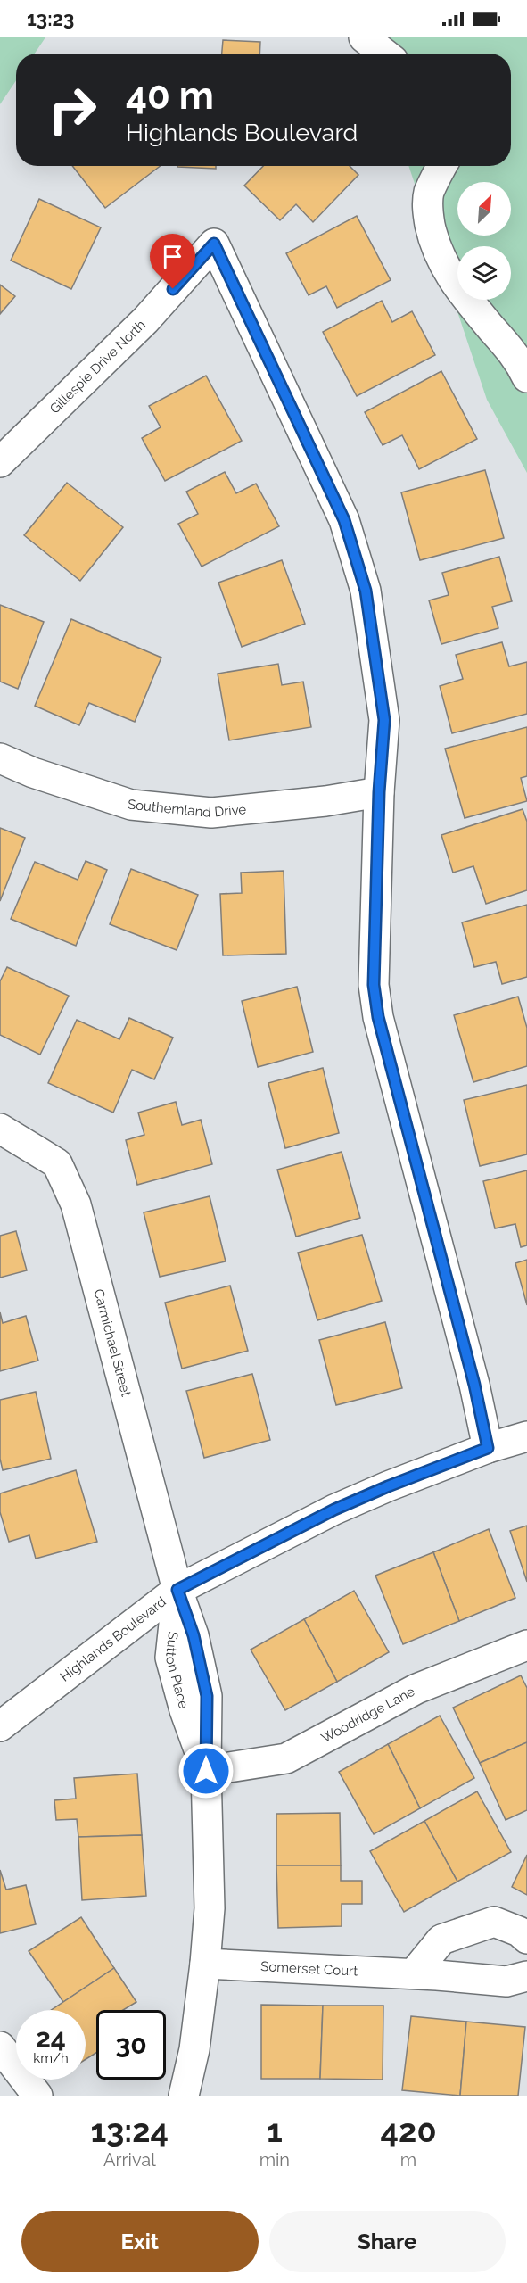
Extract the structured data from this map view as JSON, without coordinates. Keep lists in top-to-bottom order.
{
  "streets": {
    "street": [
      "Gillespie Drive North",
      "Southernland Drive",
      "Carmichael Street",
      "Highlands Boulevard",
      "Sutton Place",
      "Woodridge Lane",
      "Somerset Court"
    ]
  },
  "crossings": [
    ["Gillespie Drive North", "Southernland Drive"],
    ["Gillespie Drive North", "Highlands Boulevard"],
    ["Carmichael Street", "Highlands Boulevard"],
    ["Carmichael Street", "Sutton Place"],
    ["Highlands Boulevard", "Sutton Place"],
    ["Sutton Place", "Woodridge Lane"],
    ["Sutton Place", "Somerset Court"]
  ],
  "north": "top right",
  "page": {
    "status": "13:23",
    "turn": ["40 m", "Highlands Boulevard"],
    "speed": "24 km/h",
    "limit": "30",
    "eta": [
      "13:24",
      "Arrival",
      "1",
      "min",
      "420",
      "m"
    ],
    "buttons": ["Exit", "Share"]
  }
}
